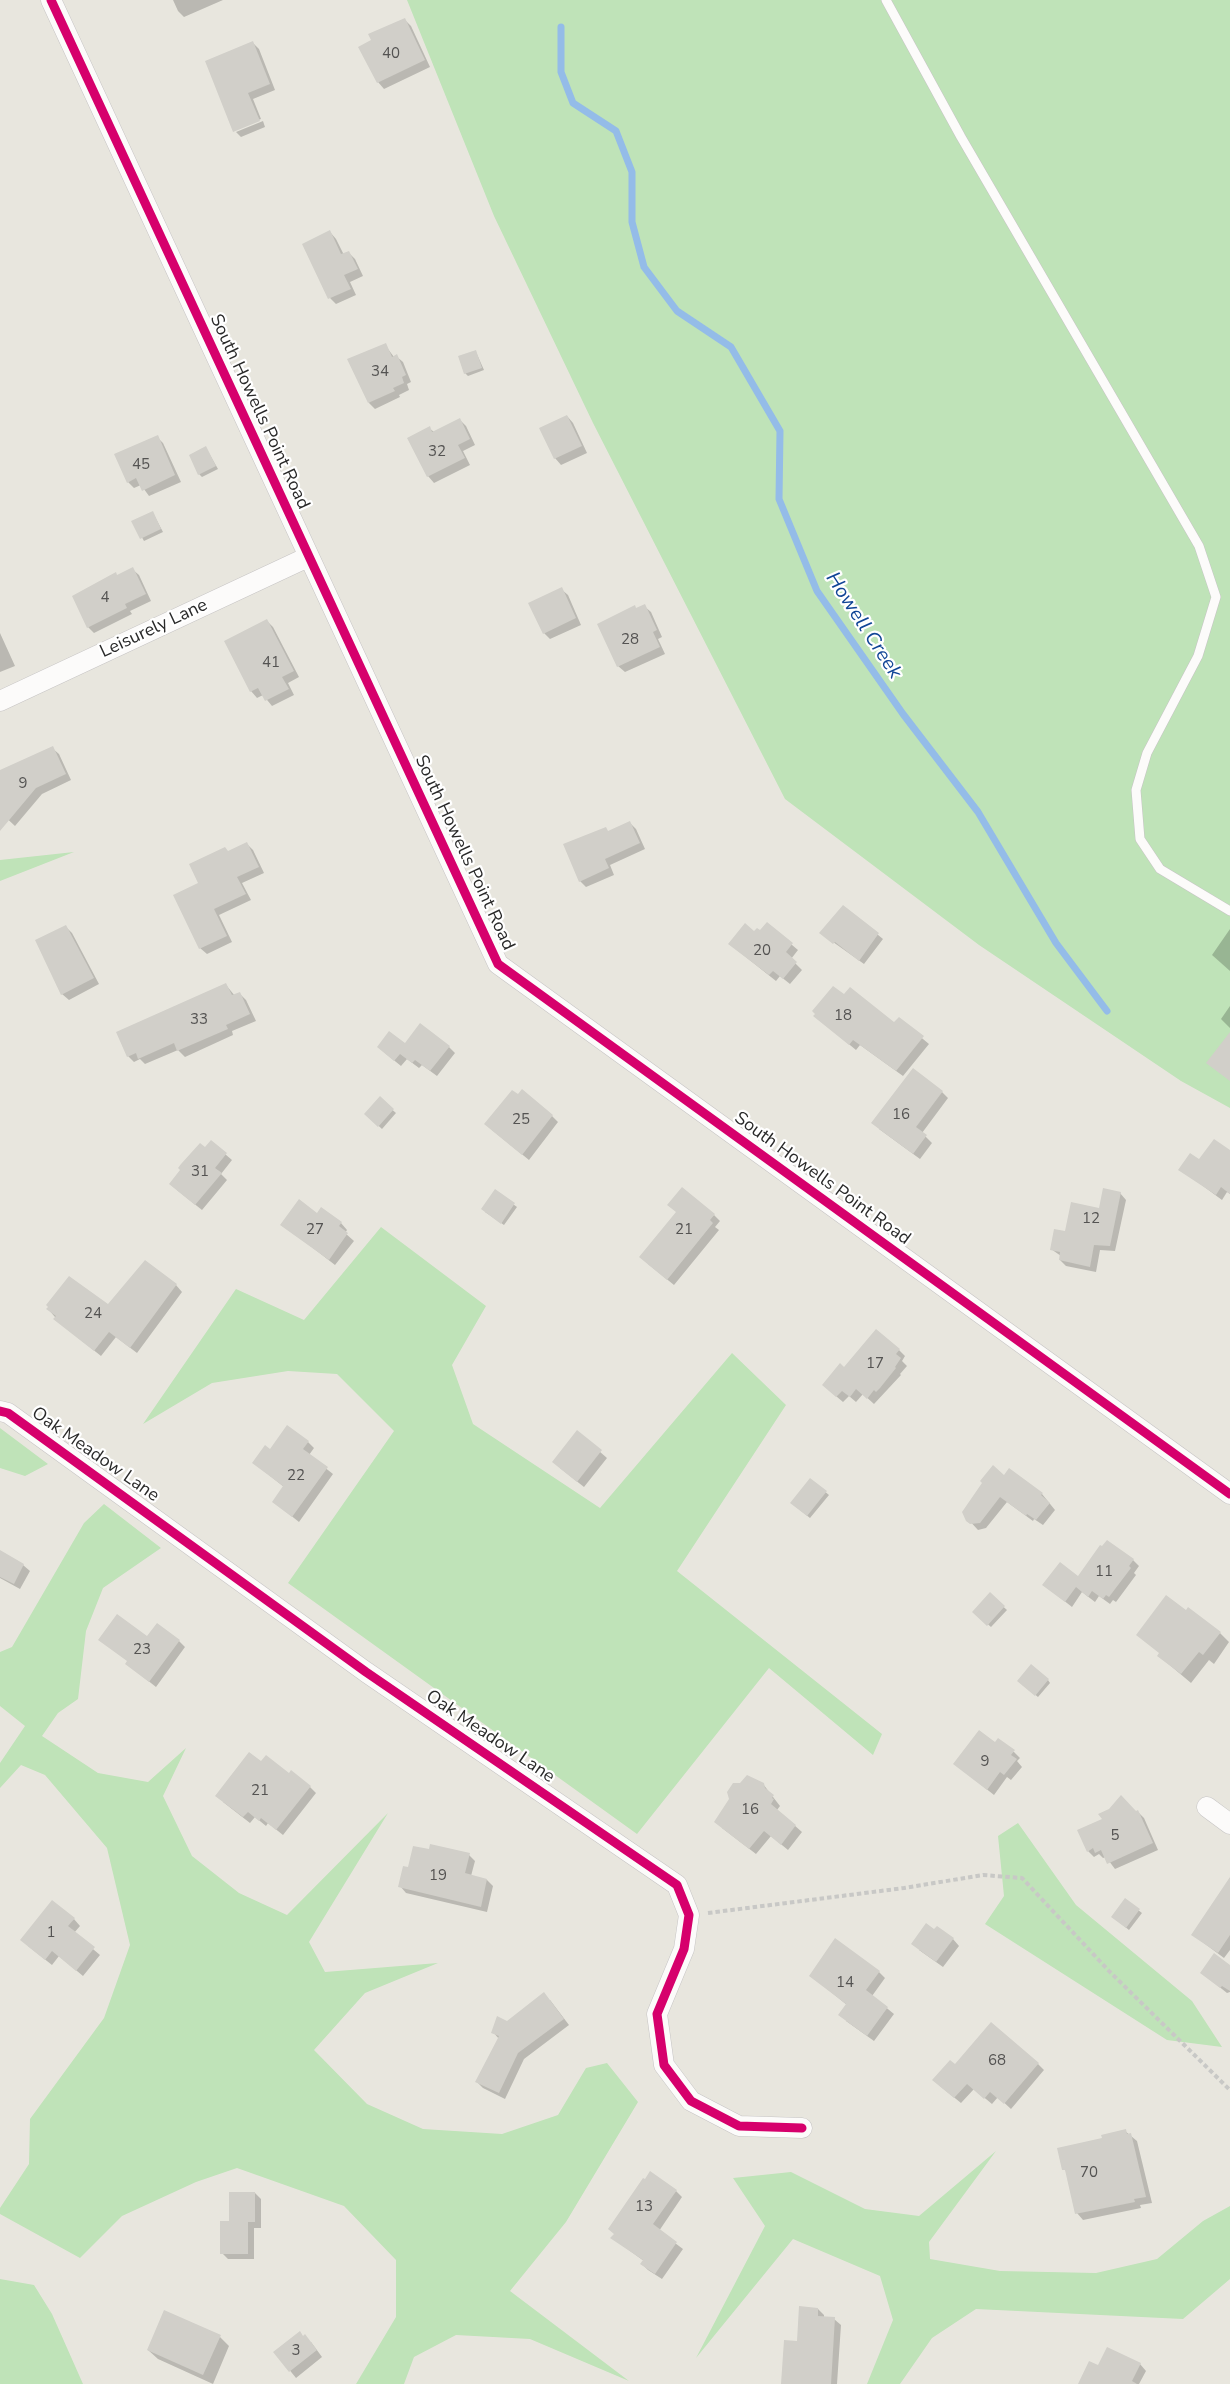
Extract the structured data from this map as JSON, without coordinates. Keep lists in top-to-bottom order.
{
  "streets": {
    "street": ["South Howells Point Road", "Leisurely Lane", "Oak Meadow Lane"]
  },
  "crossings": [
    ["South Howells Point Road", "Leisurely Lane"]
  ],
  "water": ["Howell Creek"],
  "house_numbers": [
    "40",
    "34",
    "32",
    "45",
    "4",
    "28",
    "41",
    "9",
    "20",
    "18",
    "33",
    "16",
    "25",
    "31",
    "12",
    "27",
    "21",
    "24",
    "17",
    "22",
    "11",
    "23",
    "9",
    "21",
    "16",
    "5",
    "19",
    "1",
    "14",
    "68",
    "70",
    "13",
    "3"
  ]
}
